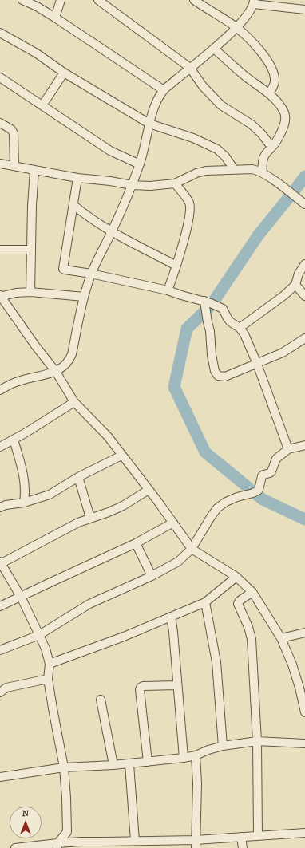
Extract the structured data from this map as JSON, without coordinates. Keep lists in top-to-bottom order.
{
  "north": "top"
}
